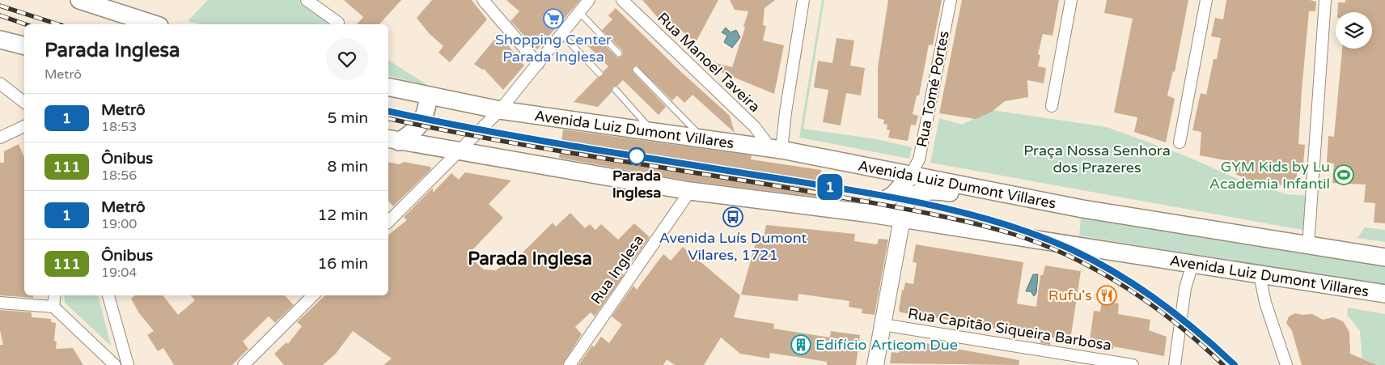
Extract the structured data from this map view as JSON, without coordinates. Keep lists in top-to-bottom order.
{
  "streets": {
    "main road": ["Avenida Luiz Dumont Villares"],
    "street": [
      "Rua Manoel Taveira",
      "Rua Tomé Portes",
      "Rua Inglesa",
      "Rua Capitão Siqueira Barbosa"
    ]
  },
  "crossings": [
    ["Rua Manoel Taveira", "Avenida Luiz Dumont Villares"],
    ["Rua Tomé Portes", "Avenida Luiz Dumont Villares"],
    ["Avenida Luiz Dumont Villares", "Rua Inglesa"]
  ],
  "districts": ["Parada Inglesa"],
  "parks": ["Praça Nossa Senhora dos Prazeres"],
  "places": {
    "supermarket": ["Shopping Center Parada Inglesa"],
    "other": ["Parada Inglesa"],
    "sports": ["GYM Kids by Lu Academia Infantil"],
    "bus stop": ["Avenida Luís Dumont Vilares, 1721"],
    "restaurant": ["Rufu's"],
    "building": ["Edifício Articom Due"]
  },
  "lines": ["metro line 1"],
  "page": {
    "on_map": "1",
    "heading": ["Parada Inglesa", "Metrô"],
    "list": [
      {
        "mark": "1",
        "name": "Metrô",
        "note": "18:53",
        "value": "5 min"
      },
      {
        "mark": "111",
        "name": "Ônibus",
        "note": "18:56",
        "value": "8 min"
      },
      {
        "mark": "1",
        "name": "Metrô",
        "note": "19:00",
        "value": "12 min"
      },
      {
        "mark": "111",
        "name": "Ônibus",
        "note": "19:04",
        "value": "16 min"
      }
    ]
  }
}
